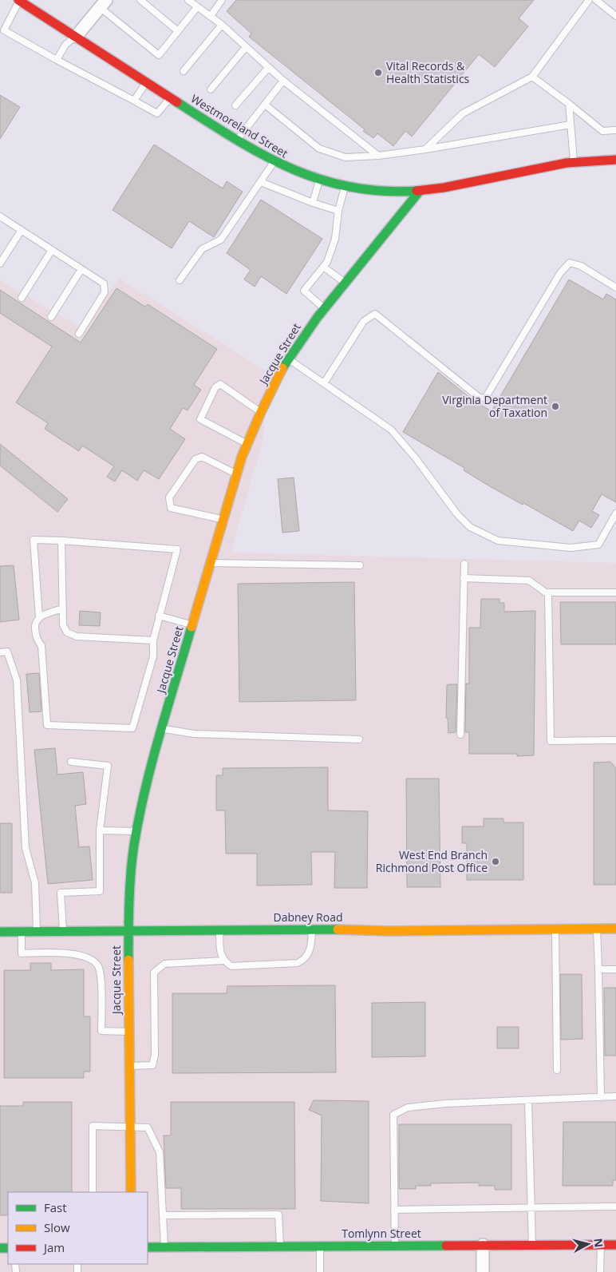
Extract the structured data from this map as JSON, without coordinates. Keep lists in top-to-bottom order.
{
  "streets": {
    "street": [
      "Westmoreland Street",
      "Jacque Street",
      "Dabney Road",
      "Tomlynn Street"
    ]
  },
  "crossings": [
    ["Westmoreland Street", "Jacque Street"],
    ["Jacque Street", "Dabney Road"]
  ],
  "places": ["Vital Records & Health Statistics", "Virginia Department of Taxation", "West End Branch Richmond Post Office"],
  "legend": ["Fast", "Slow", "Jam"],
  "north": "right"
}
